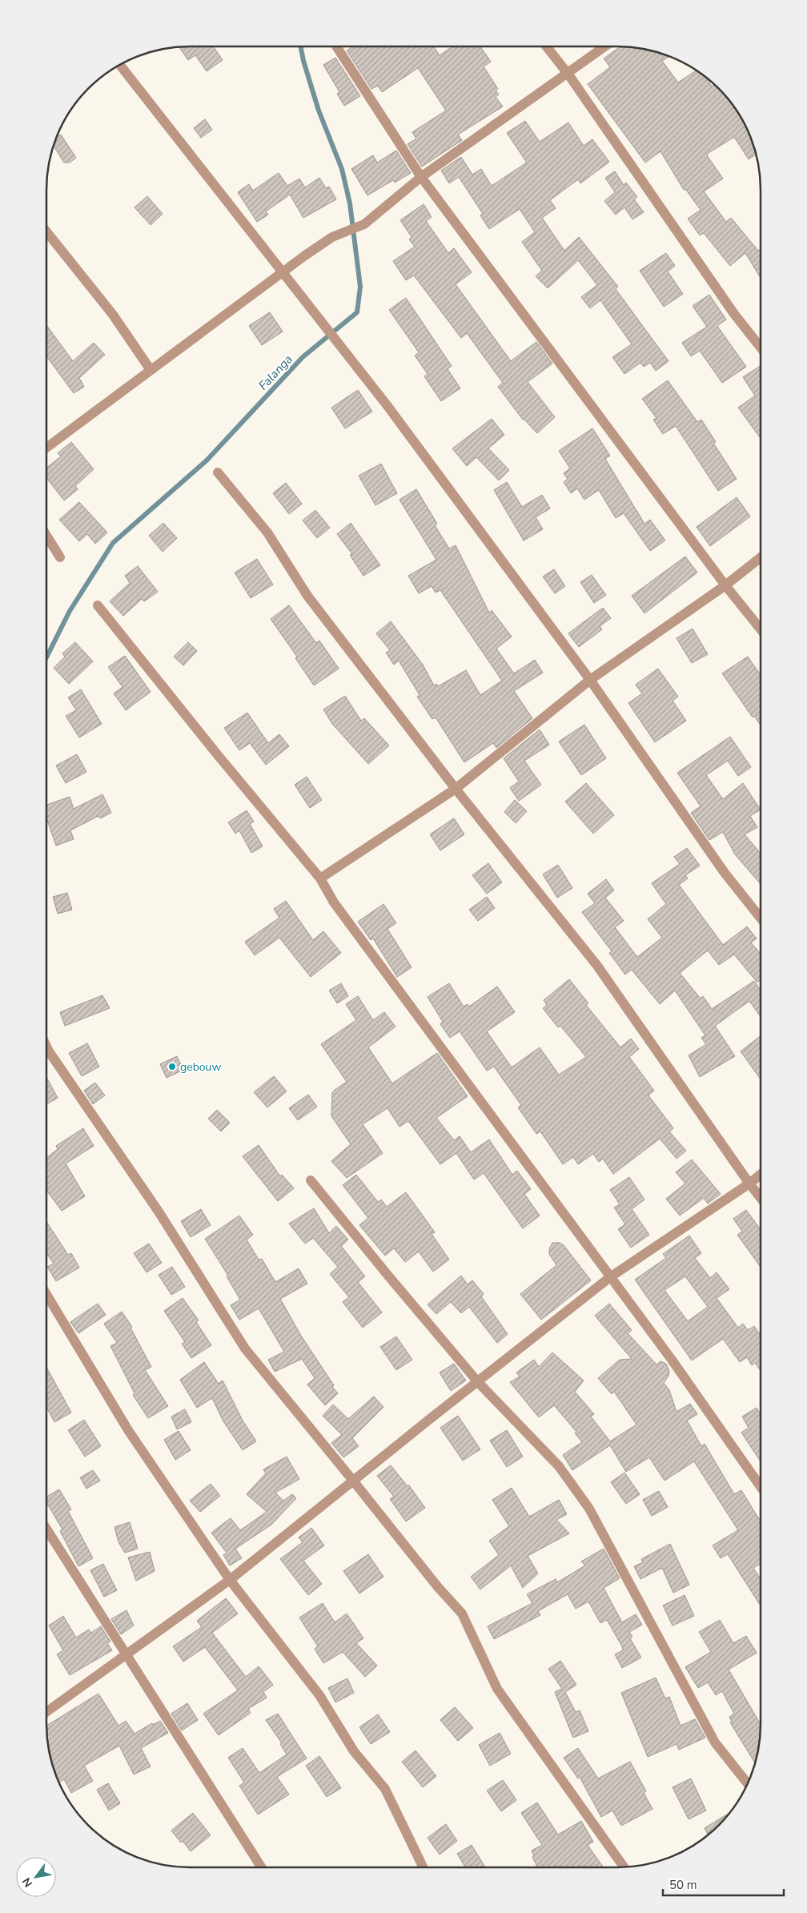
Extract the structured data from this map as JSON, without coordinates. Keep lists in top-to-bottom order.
{
  "water": ["Falanga"],
  "places": ["gebouw"],
  "scale_bar": "50 m",
  "north": "bottom left"
}
